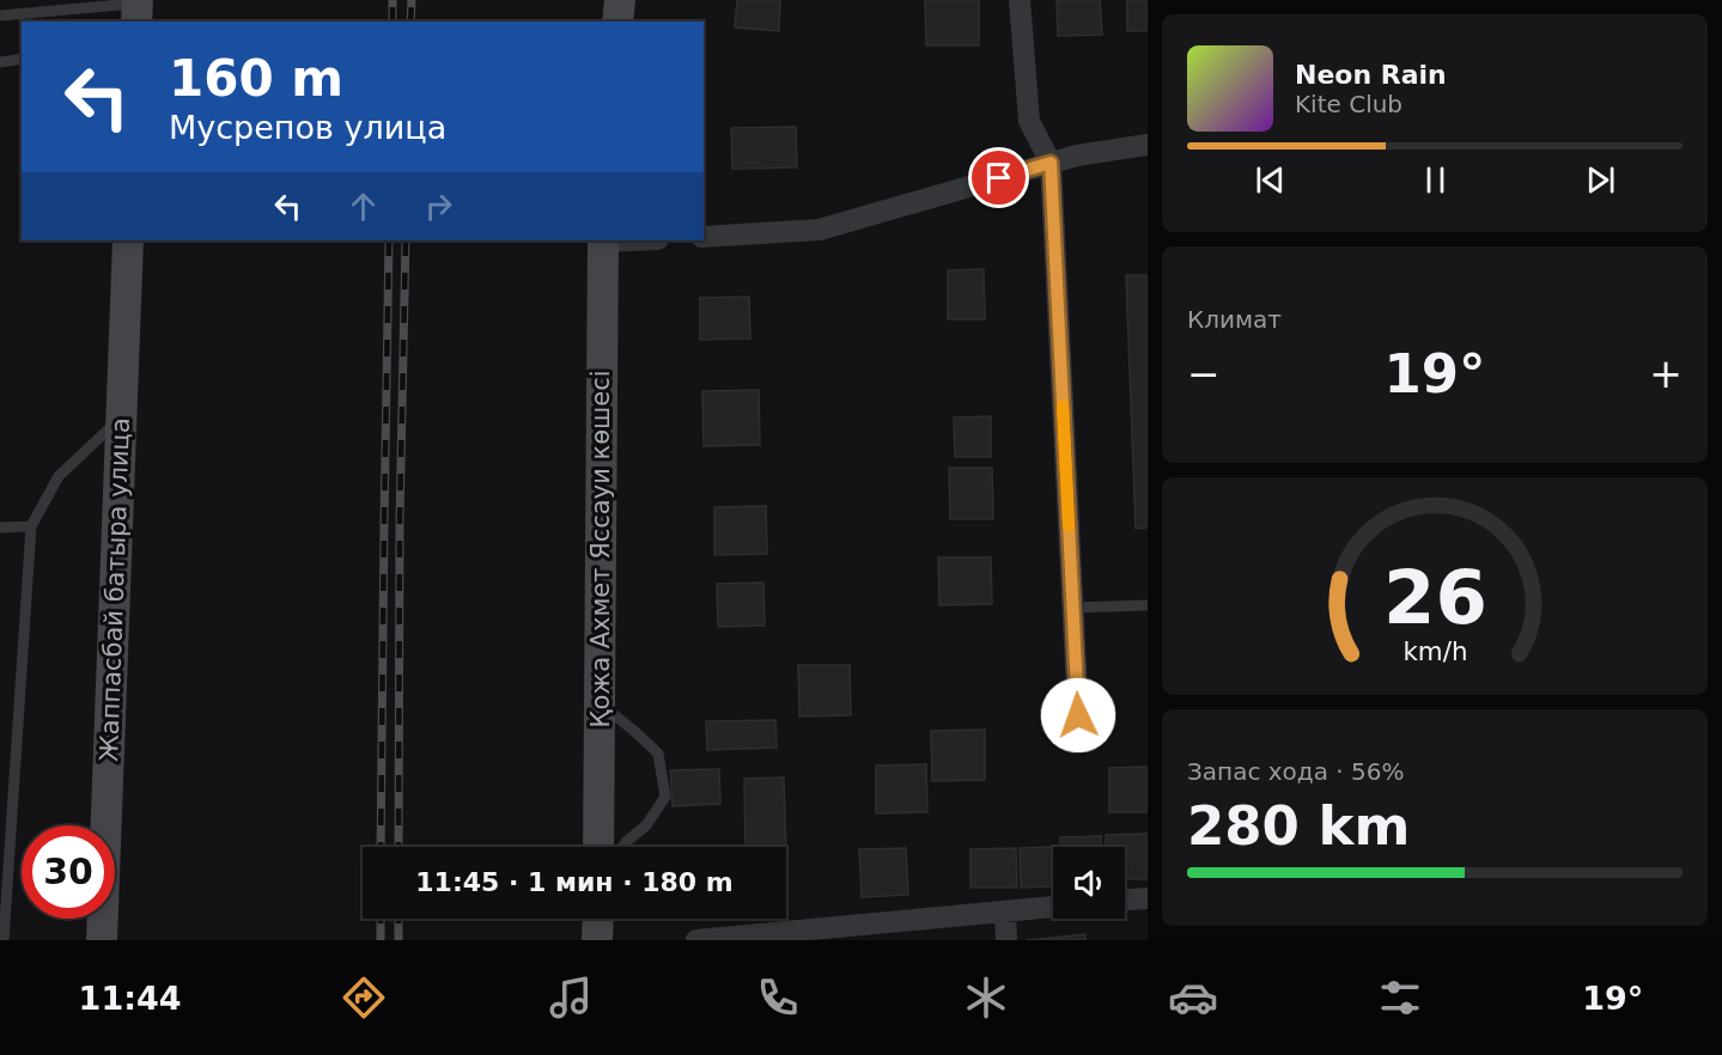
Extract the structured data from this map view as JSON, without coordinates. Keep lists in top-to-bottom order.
{
  "streets": {
    "main road": ["Қожа Ахмет Яссауи көшесі", "Жаппасбай батыра улица"]
  },
  "page": {
    "turn": ["160 m", "Мусрепов улица"],
    "song": ["Neon Rain", "Kite Club"],
    "tile": [
      "Климат",
      ["Запас хода · 56%", "280 km"]
    ],
    "heat": ["−", "19°", "+"],
    "limit": "30",
    "trip": "11:45 · 1 мин · 180 m",
    "tabs": ["11:44", "19°"],
    "gauge": ["26", "km/h"]
  }
}
